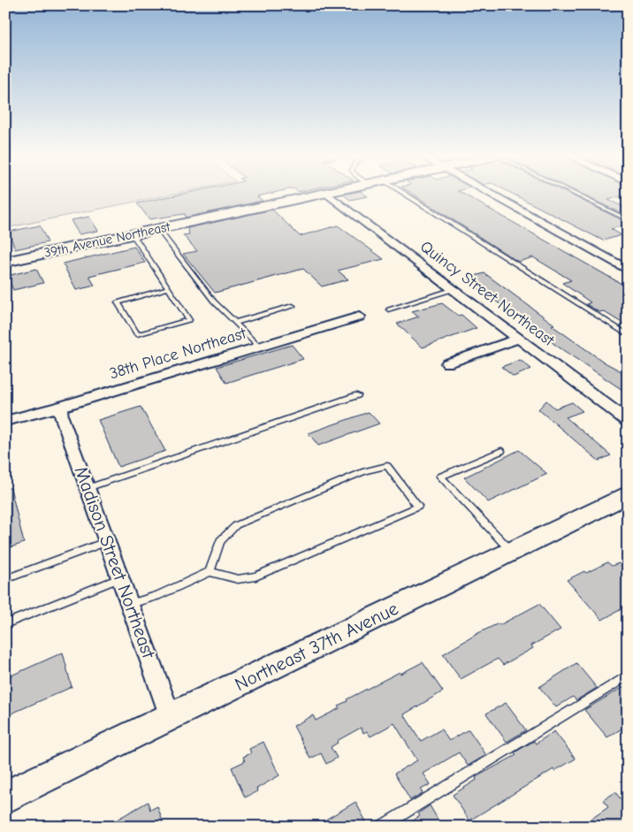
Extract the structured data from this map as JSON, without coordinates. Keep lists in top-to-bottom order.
{
  "streets": {
    "street": [
      "39th Avenue Northeast",
      "Quincy Street Northeast",
      "38th Place Northeast",
      "Madison Street Northeast",
      "Northeast 37th Avenue"
    ]
  },
  "crossings": [
    ["38th Place Northeast", "Madison Street Northeast"],
    ["Madison Street Northeast", "Northeast 37th Avenue"]
  ]
}
